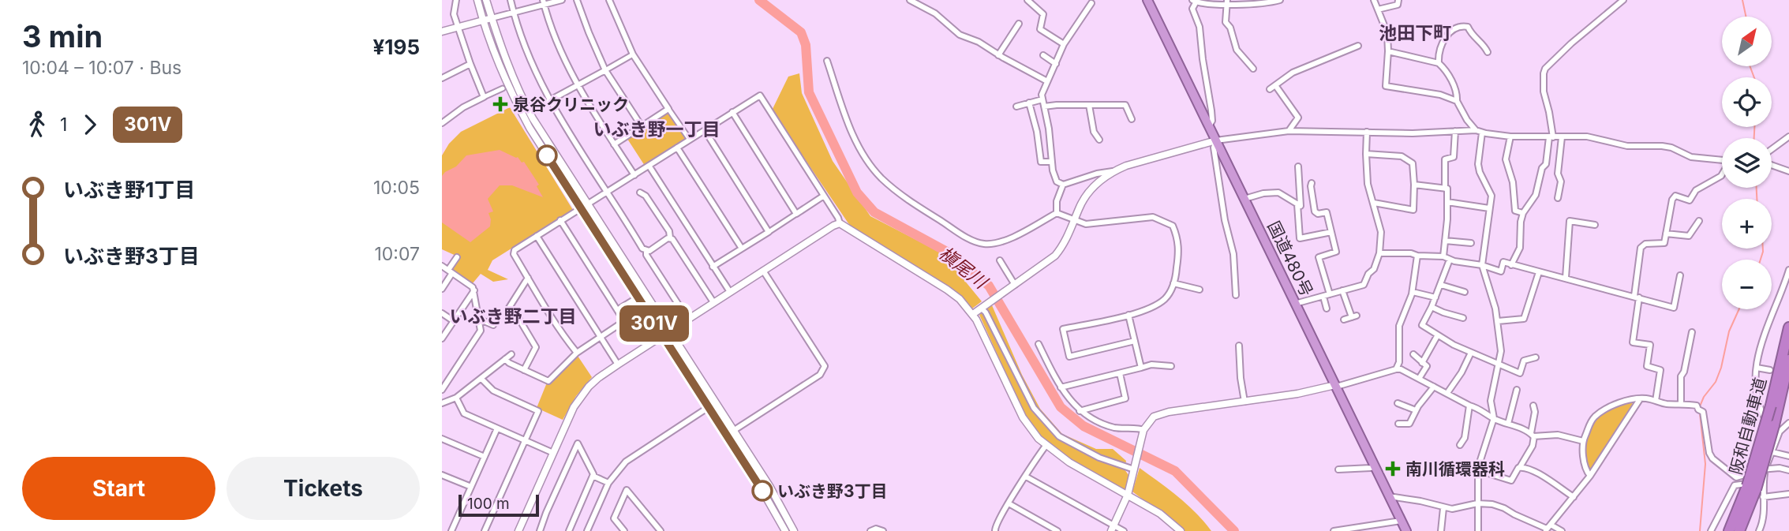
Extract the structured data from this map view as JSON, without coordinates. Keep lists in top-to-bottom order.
{
  "streets": {
    "highway": ["国道480号", "阪和自動車道"]
  },
  "districts": ["池田下町", "いぶき野一丁目", "いぶき野二丁目"],
  "water": ["槇尾川"],
  "places": {
    "health": ["泉谷クリニック", "南川循環器科"],
    "other": ["いぶき野3丁目"]
  },
  "lines": ["bus line 301V"],
  "scale_bar": "100 m",
  "north": "top right",
  "page": {
    "heading": ["3 min", "10:04 – 10:07 · Bus", "¥195"],
    "on_map": "301V",
    "map_buttons": ["+", "−"],
    "legs": ["1", "301V"],
    "list": [
      {
        "name": "いぶき野1丁目",
        "value": "10:05"
      },
      {
        "name": "いぶき野3丁目",
        "value": "10:07"
      }
    ],
    "buttons": ["Start", "Tickets"],
    "scale": "100 m"
  }
}
